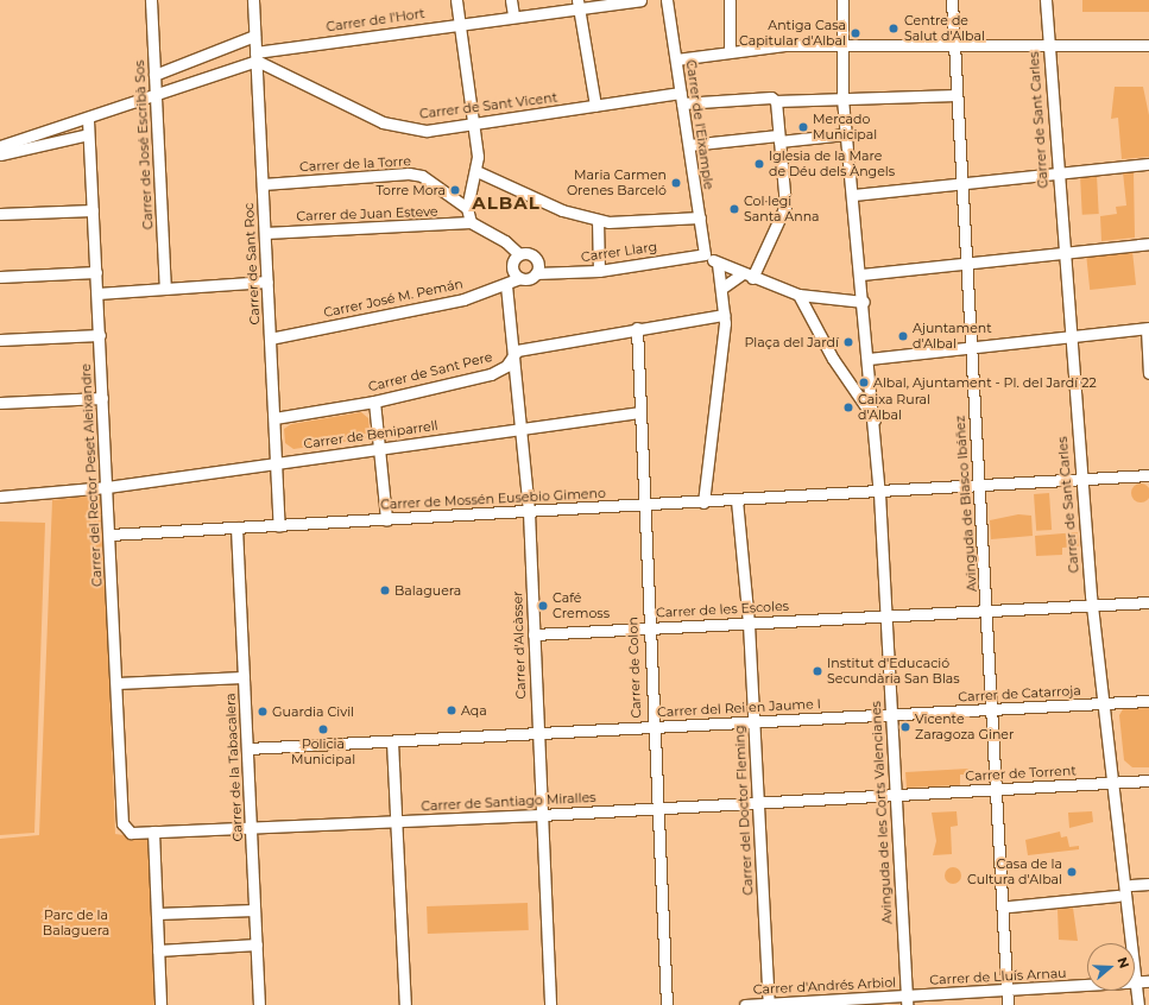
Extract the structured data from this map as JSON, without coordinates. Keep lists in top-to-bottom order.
{
  "streets": {
    "street": [
      "Carrer de l'Hort",
      "Carrer de Sant Vicent",
      "Carrer de Sant Carles",
      "Carrer de l'Eixample",
      "Carrer de José Escribà Sos",
      "Carrer de la Torre",
      "Carrer de Juan Esteve",
      "Carrer Llarg",
      "Carrer de Sant Roc",
      "Carrer José M. Pemán",
      "Carrer de Sant Pere",
      "Carrer de Beniparrell",
      "Carrer del Rector Peset Aleixandre",
      "Carrer de Mossén Eusebio Gimeno",
      "Avinguda de Blasco Ibáñez",
      "Carrer de les Escoles",
      "Carrer d'Alcàsser",
      "Carrer de Colon",
      "Carrer de Catarroja",
      "Carrer del Rei en Jaume I",
      "Carrer de la Tabacalera",
      "Carrer de Torrent",
      "Carrer de Santiago Miralles",
      "Carrer del Doctor Fleming",
      "Avinguda de les Corts Valencianes",
      "Carrer de Lluís Arnau",
      "Carrer d'Andrés Arbiol"
    ]
  },
  "crossings": [
    ["Carrer de l'Hort", "Carrer de Sant Vicent"],
    ["Carrer de l'Hort", "Carrer de José Escribà Sos"],
    ["Carrer de l'Hort", "Carrer de Sant Roc"],
    ["Carrer de l'Hort", "Carrer del Rector Peset Aleixandre"],
    ["Carrer de Sant Vicent", "Carrer de l'Eixample"],
    ["Carrer de Sant Vicent", "Carrer de Sant Roc"],
    ["Carrer de Sant Vicent", "Avinguda de Blasco Ibáñez"],
    ["Carrer de Sant Carles", "Carrer de Mossén Eusebio Gimeno"],
    ["Carrer de Sant Carles", "Carrer de les Escoles"],
    ["Carrer de Sant Carles", "Carrer de Catarroja"],
    ["Carrer de Sant Carles", "Carrer de Torrent"],
    ["Carrer de Sant Carles", "Carrer de Lluís Arnau"],
    ["Carrer de l'Eixample", "Carrer Llarg"],
    ["Carrer de la Torre", "Carrer de Sant Roc"],
    ["Carrer de Juan Esteve", "Carrer de Sant Roc"],
    ["Carrer Llarg", "Carrer José M. Pemán"],
    ["Carrer de Sant Roc", "Carrer José M. Pemán"],
    ["Carrer de Sant Roc", "Carrer de Sant Pere"],
    ["Carrer de Sant Roc", "Carrer de Beniparrell"],
    ["Carrer de Sant Roc", "Carrer de Mossén Eusebio Gimeno"],
    ["Carrer José M. Pemán", "Carrer d'Alcàsser"],
    ["Carrer de Sant Pere", "Carrer d'Alcàsser"],
    ["Carrer de Sant Pere", "Carrer de Colon"],
    ["Carrer de Beniparrell", "Carrer del Rector Peset Aleixandre"],
    ["Carrer de Beniparrell", "Carrer d'Alcàsser"],
    ["Carrer de Beniparrell", "Carrer de Colon"],
    ["Carrer del Rector Peset Aleixandre", "Carrer de Mossén Eusebio Gimeno"],
    ["Carrer del Rector Peset Aleixandre", "Carrer de Santiago Miralles"],
    ["Carrer de Mossén Eusebio Gimeno", "Avinguda de Blasco Ibáñez"],
    ["Carrer de Mossén Eusebio Gimeno", "Carrer d'Alcàsser"],
    ["Carrer de Mossén Eusebio Gimeno", "Carrer de Colon"],
    ["Carrer de Mossén Eusebio Gimeno", "Carrer de la Tabacalera"],
    ["Carrer de Mossén Eusebio Gimeno", "Carrer del Doctor Fleming"],
    ["Carrer de Mossén Eusebio Gimeno", "Avinguda de les Corts Valencianes"],
    ["Avinguda de Blasco Ibáñez", "Carrer de les Escoles"],
    ["Avinguda de Blasco Ibáñez", "Carrer de Catarroja"],
    ["Avinguda de Blasco Ibáñez", "Carrer de Torrent"],
    ["Avinguda de Blasco Ibáñez", "Carrer de Lluís Arnau"],
    ["Carrer de les Escoles", "Carrer d'Alcàsser"],
    ["Carrer de les Escoles", "Carrer de Colon"],
    ["Carrer de les Escoles", "Carrer del Doctor Fleming"],
    ["Carrer de les Escoles", "Avinguda de les Corts Valencianes"],
    ["Carrer d'Alcàsser", "Carrer del Rei en Jaume I"],
    ["Carrer d'Alcàsser", "Carrer de Santiago Miralles"],
    ["Carrer de Colon", "Carrer del Rei en Jaume I"],
    ["Carrer de Colon", "Carrer de Santiago Miralles"],
    ["Carrer de Catarroja", "Carrer del Rei en Jaume I"],
    ["Carrer de Catarroja", "Avinguda de les Corts Valencianes"],
    ["Carrer del Rei en Jaume I", "Carrer de la Tabacalera"],
    ["Carrer del Rei en Jaume I", "Carrer del Doctor Fleming"],
    ["Carrer del Rei en Jaume I", "Avinguda de les Corts Valencianes"],
    ["Carrer de la Tabacalera", "Carrer de Santiago Miralles"],
    ["Carrer de Torrent", "Carrer de Santiago Miralles"],
    ["Carrer de Torrent", "Avinguda de les Corts Valencianes"],
    ["Carrer de Santiago Miralles", "Carrer del Doctor Fleming"],
    ["Carrer de Santiago Miralles", "Avinguda de les Corts Valencianes"],
    ["Carrer del Doctor Fleming", "Carrer d'Andrés Arbiol"],
    ["Avinguda de les Corts Valencianes", "Carrer de Lluís Arnau"],
    ["Avinguda de les Corts Valencianes", "Carrer d'Andrés Arbiol"],
    ["Carrer de Lluís Arnau", "Carrer d'Andrés Arbiol"]
  ],
  "districts": ["ALBAL"],
  "parks": ["Parc de la Balaguera"],
  "places": [
    "Centre de Salut d'Albal",
    "Antiga Casa Capitular d'Albal",
    "Mercado Municipal",
    "Iglesia de la Mare de Déu dels Àngels",
    "Maria Carmen Orenes Barceló",
    "Torre Mora",
    "Col·legi Santa Anna",
    "Ajuntament d'Albal",
    "Plaça del Jardí",
    "Albal, Ajuntament - Pl. del Jardí 22",
    "Caixa Rural d'Albal",
    "Balaguera",
    "Café Cremoss",
    "Institut d'Educació Secundària San Blas",
    "Aqa",
    "Guardia Civil",
    "Vicente Zaragoza Giner",
    "Policia Municipal",
    "Casa de la Cultura d'Albal"
  ],
  "north": "right"
}
